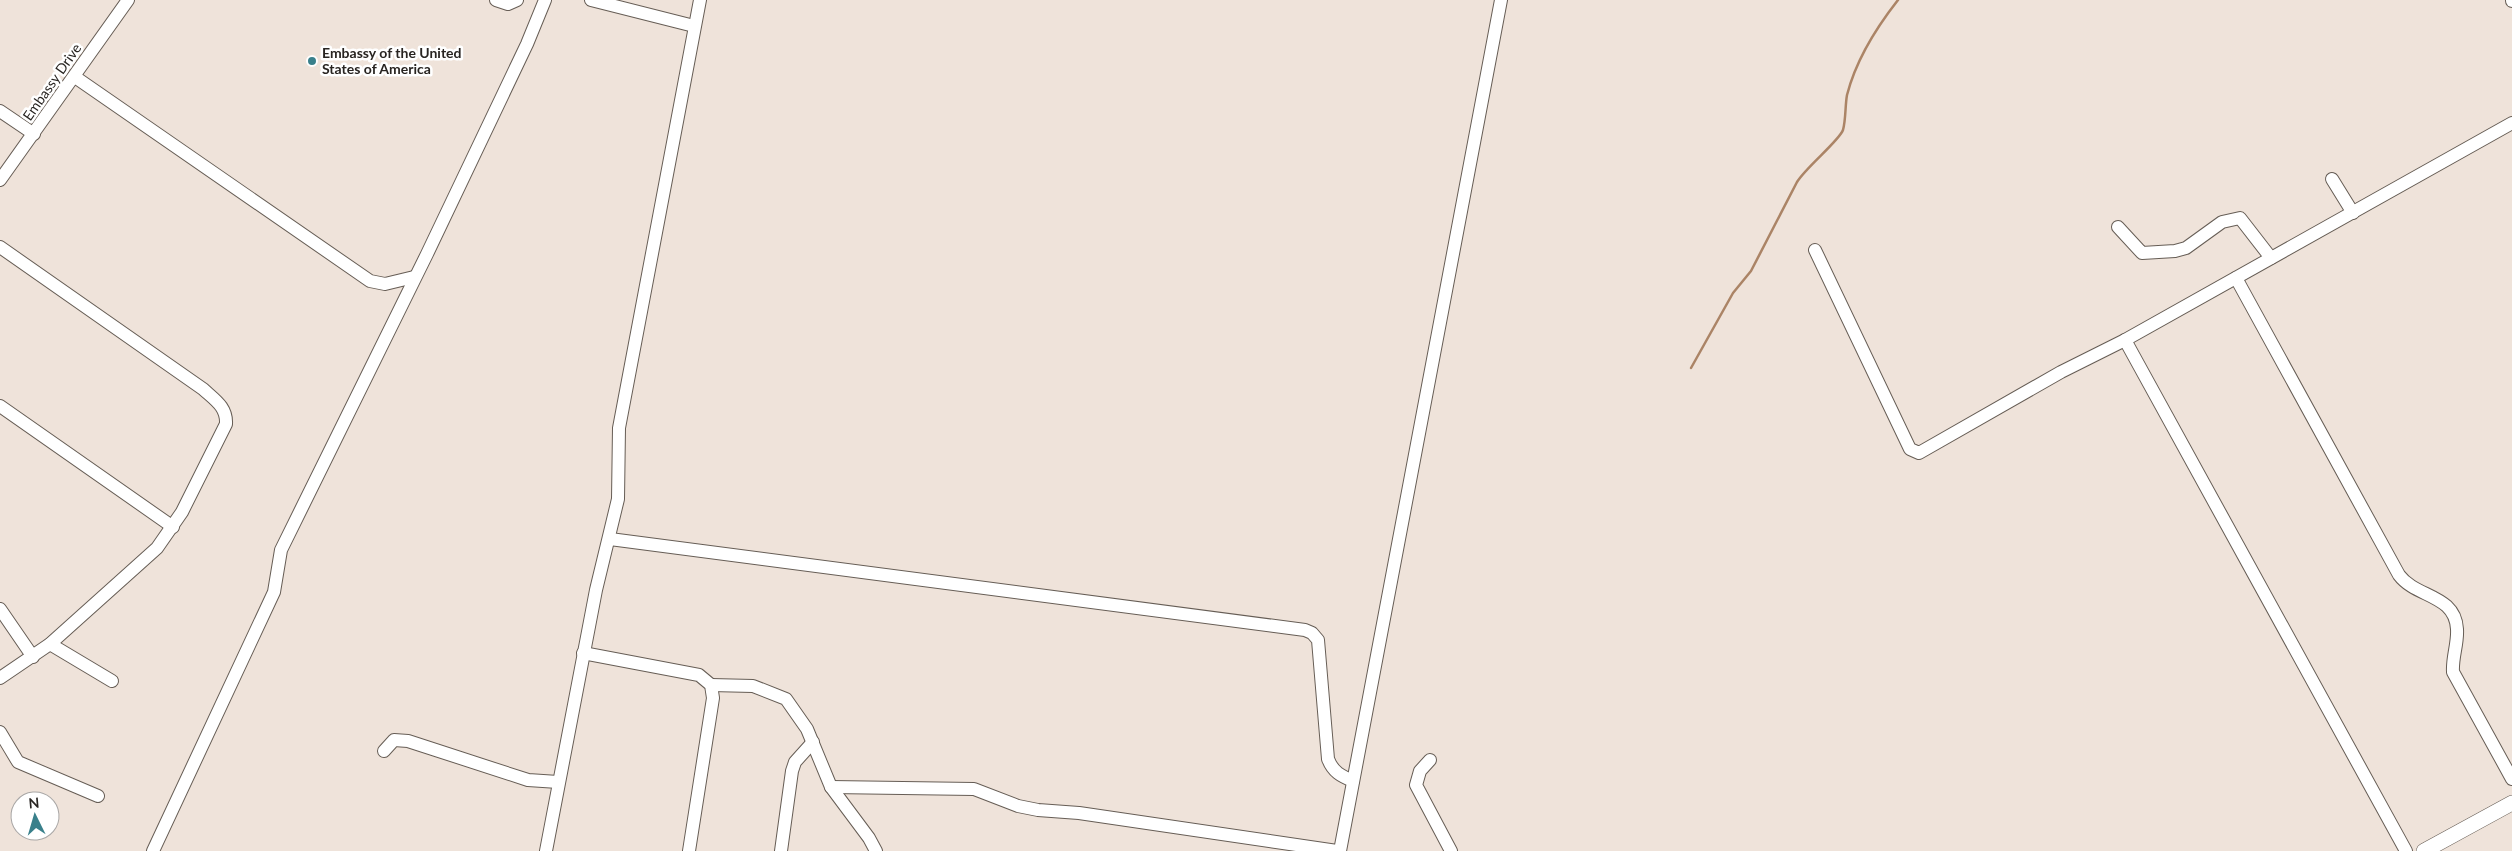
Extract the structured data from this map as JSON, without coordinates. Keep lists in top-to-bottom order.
{
  "streets": {
    "street": ["Embassy Drive"]
  },
  "places": ["Embassy of the United States of America"],
  "north": "top"
}
